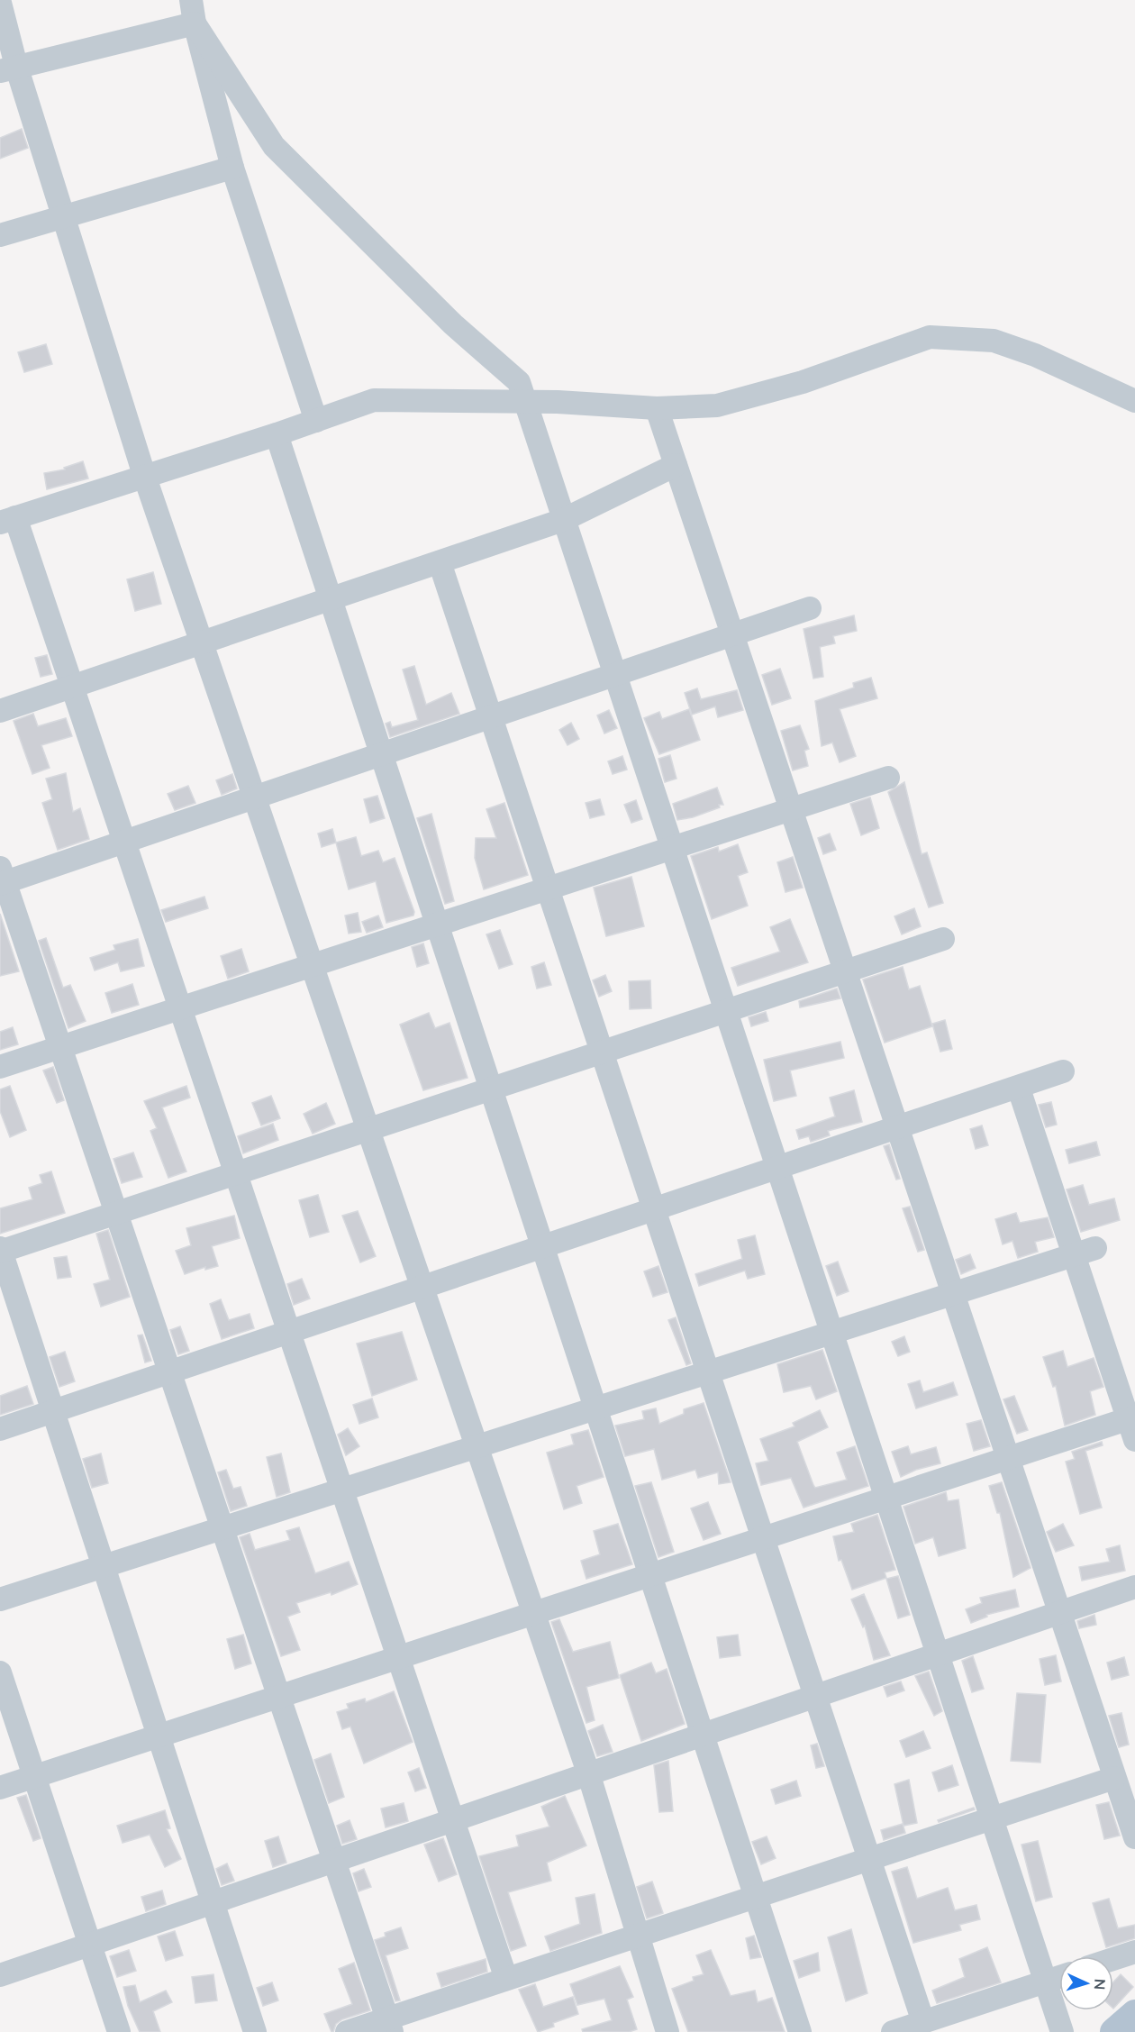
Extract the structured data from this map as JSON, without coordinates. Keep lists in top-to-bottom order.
{
  "north": "right"
}
